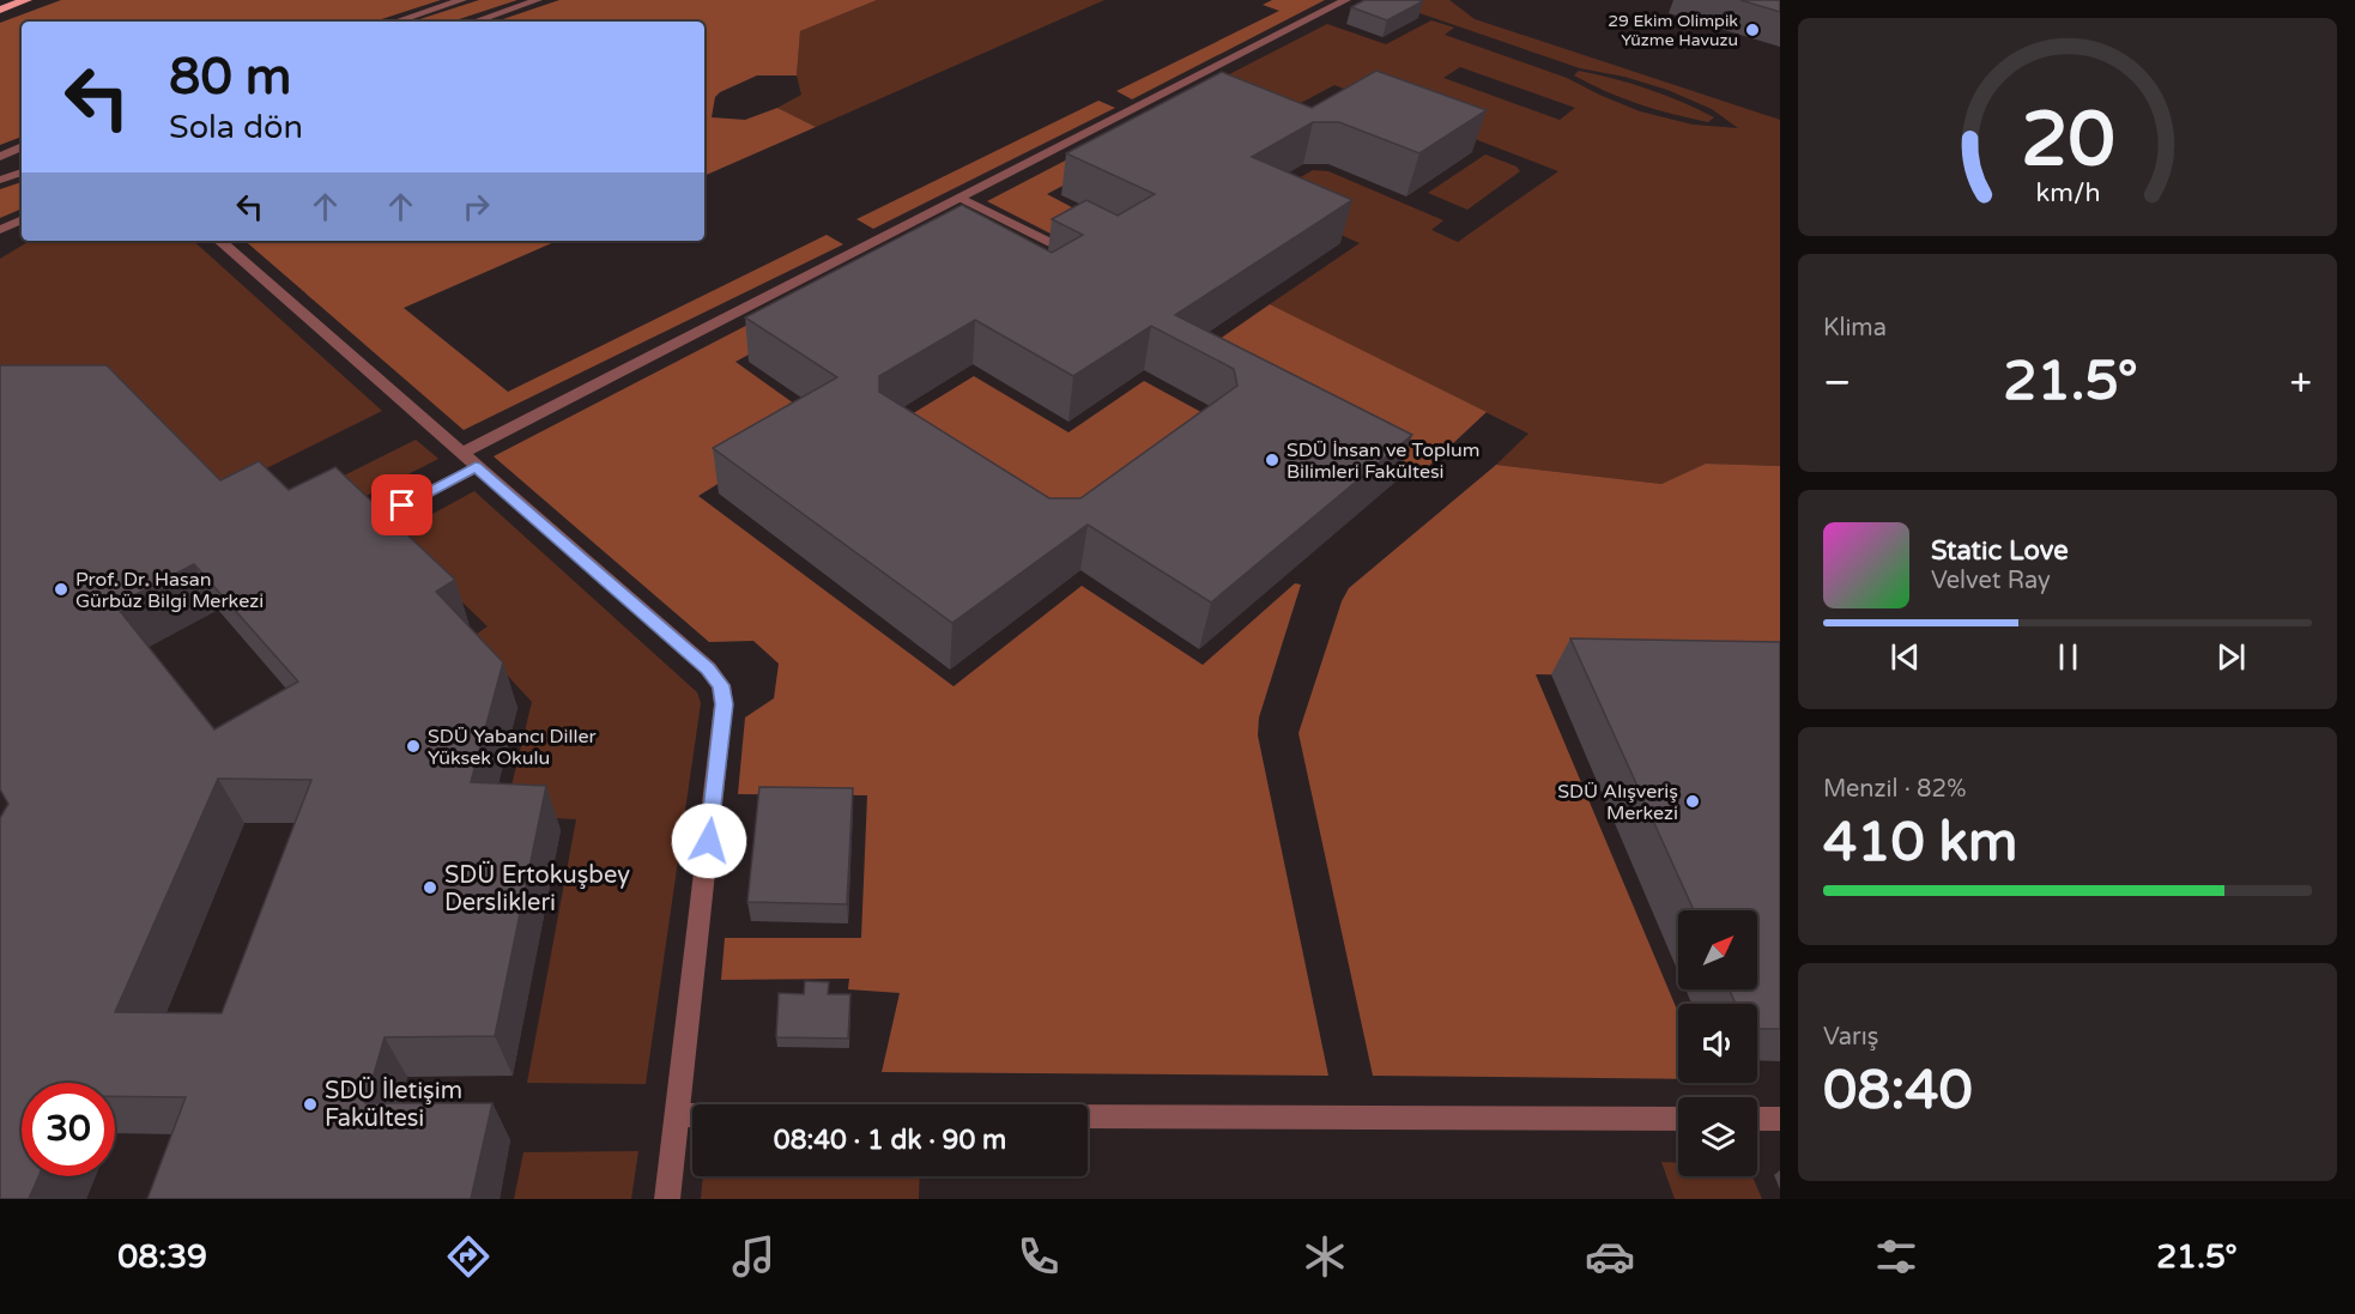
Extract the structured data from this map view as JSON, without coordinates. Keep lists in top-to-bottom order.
{
  "places": [
    "29 Ekim Olimpik Yüzme Havuzu",
    "SDÜ İnsan ve Toplum Bilimleri Fakültesi",
    "Prof. Dr. Hasan Gürbüz Bilgi Merkezi",
    "SDÜ Yabancı Diller Yüksek Okulu",
    "SDÜ Alışveriş Merkezi",
    "SDÜ Ertokuşbey Derslikleri",
    "SDÜ İletişim Fakültesi"
  ],
  "north": "top right",
  "page": {
    "turn": ["80 m", "Sola dön"],
    "tile": [
      "Klima",
      ["Menzil · 82%", "410 km"],
      ["Varış", "08:40"]
    ],
    "heat": ["−", "21.5°", "+"],
    "song": ["Static Love", "Velvet Ray"],
    "limit": "30",
    "trip": "08:40 · 1 dk · 90 m",
    "tabs": ["08:39", "21.5°"],
    "gauge": ["20", "km/h"]
  }
}
